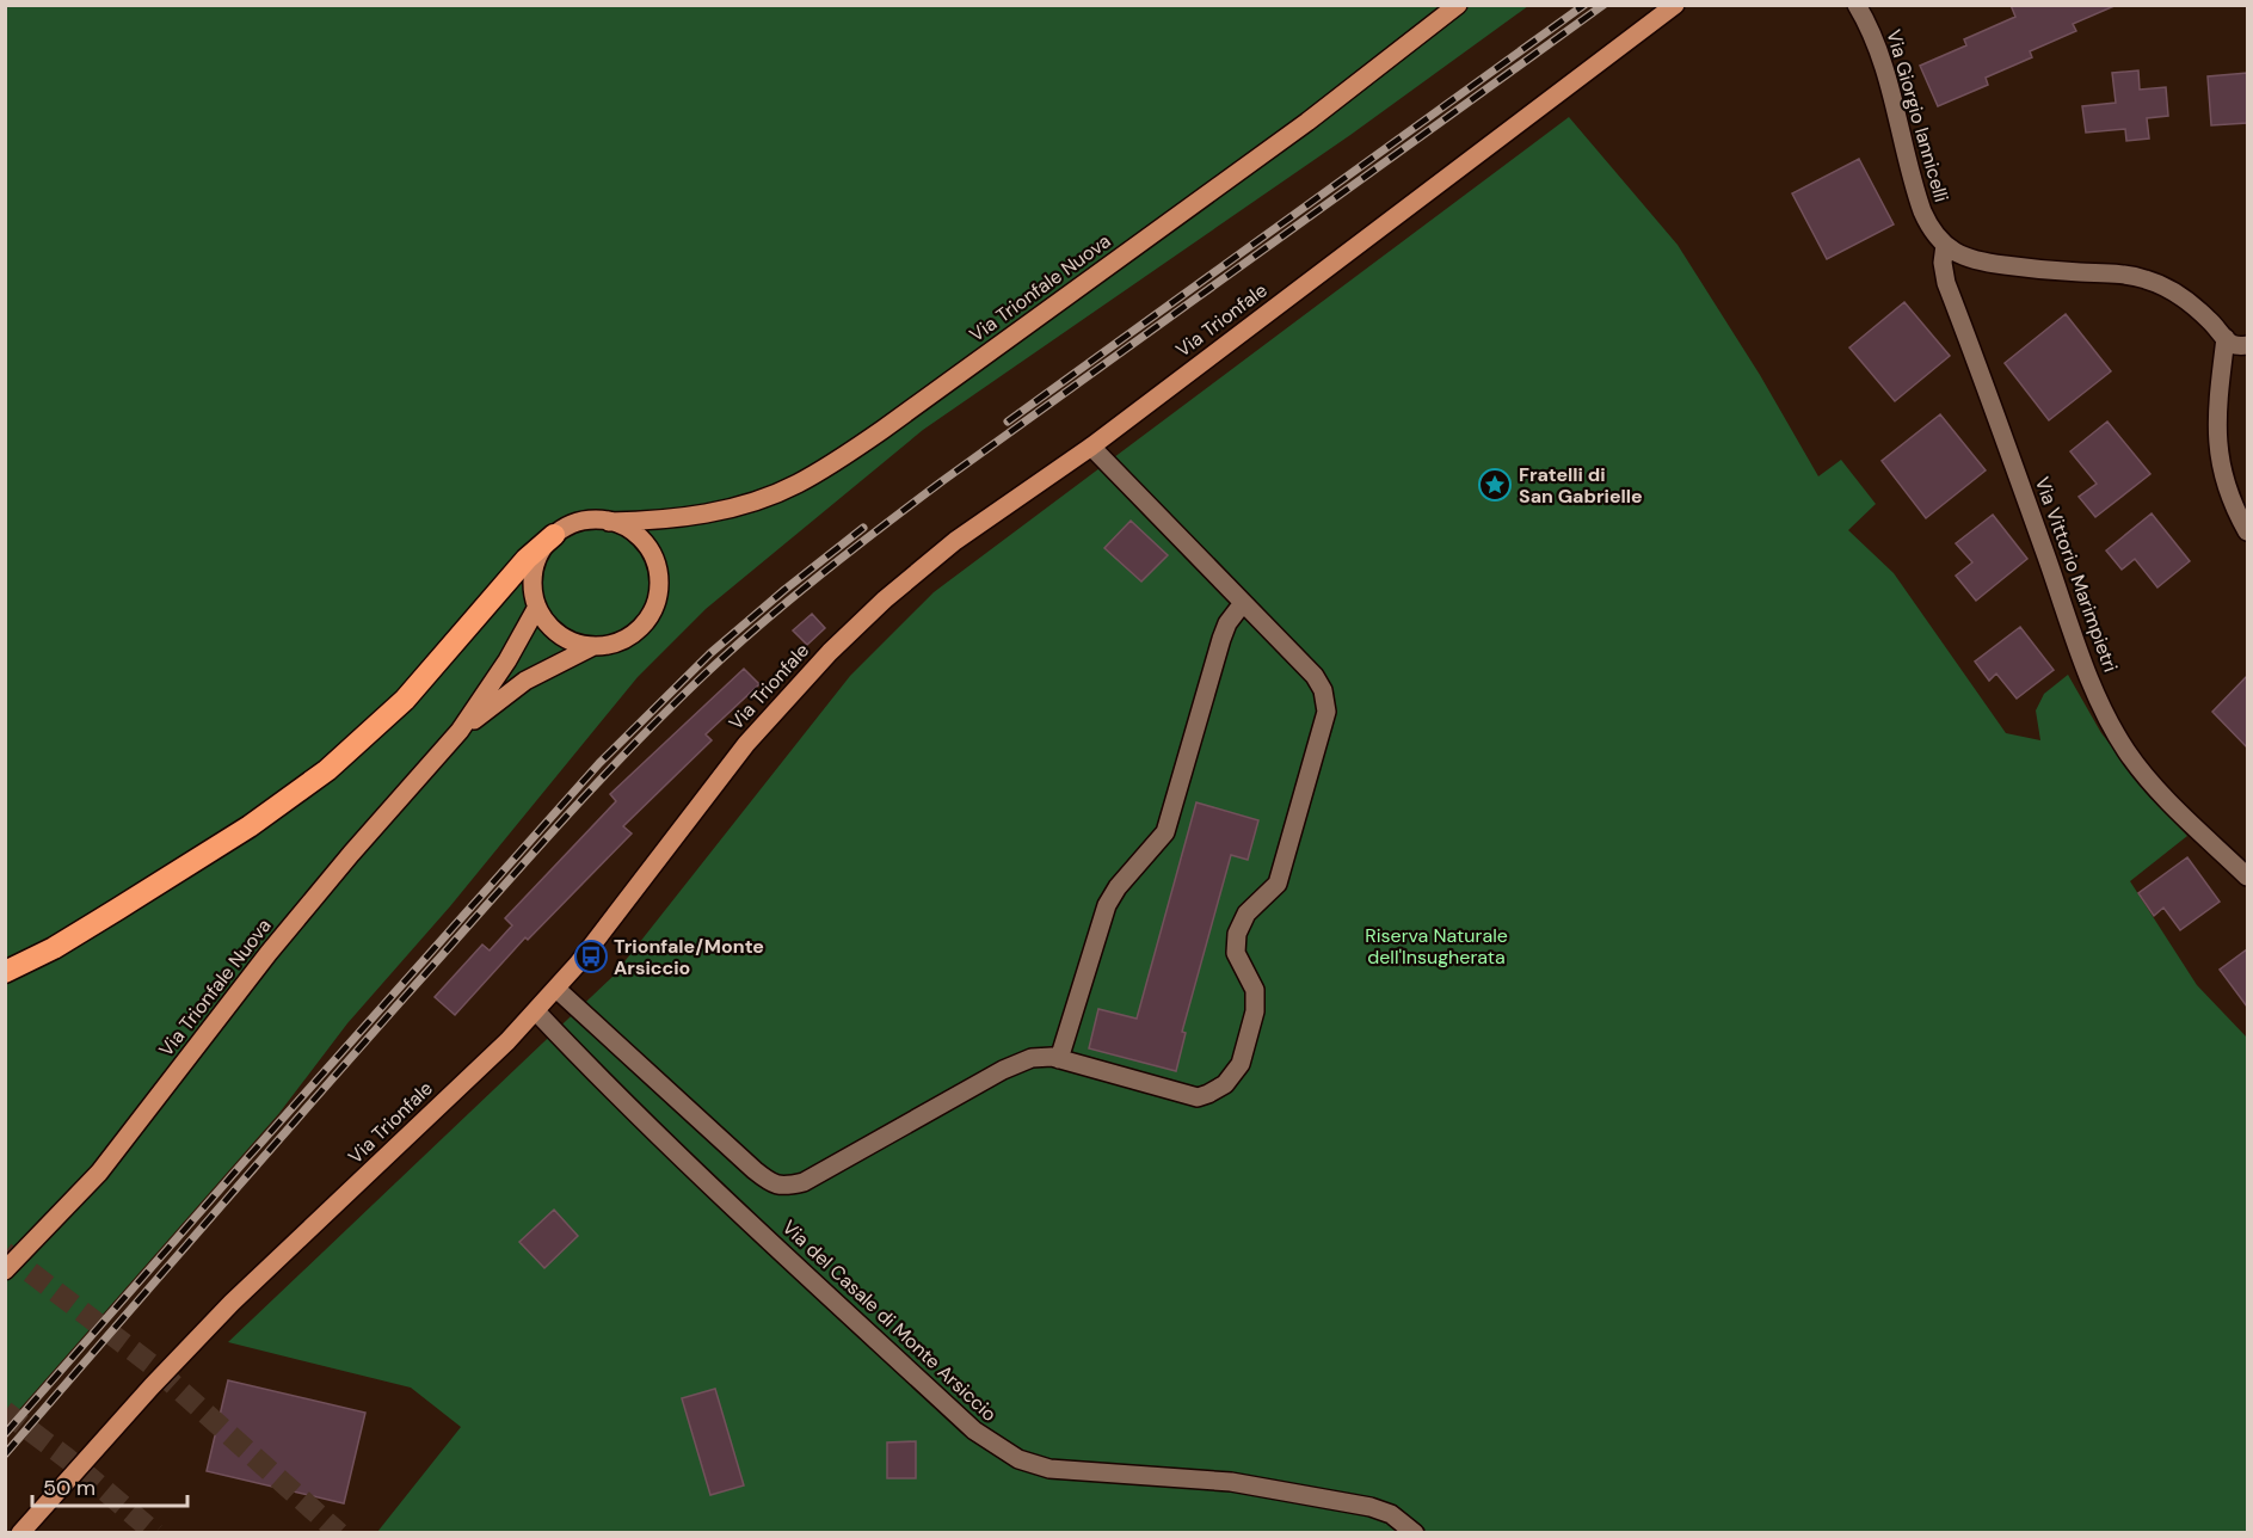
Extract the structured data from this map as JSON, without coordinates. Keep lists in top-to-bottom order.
{
  "streets": {
    "main road": ["Via Trionfale Nuova", "Via Trionfale"],
    "street": ["Via Giorgio Iannicelli", "Via Vittorio Marimpietri", "Via del Casale di Monte Arsiccio"]
  },
  "crossings": [
    ["Via Giorgio Iannicelli", "Via Vittorio Marimpietri"],
    ["Via Trionfale", "Via del Casale di Monte Arsiccio"]
  ],
  "parks": ["Riserva Naturale dell'Insugherata"],
  "places": {
    "place": ["Fratelli di San Gabrielle"],
    "bus stop": ["Trionfale/Monte Arsiccio"]
  },
  "scale_bar": "50 m"
}
